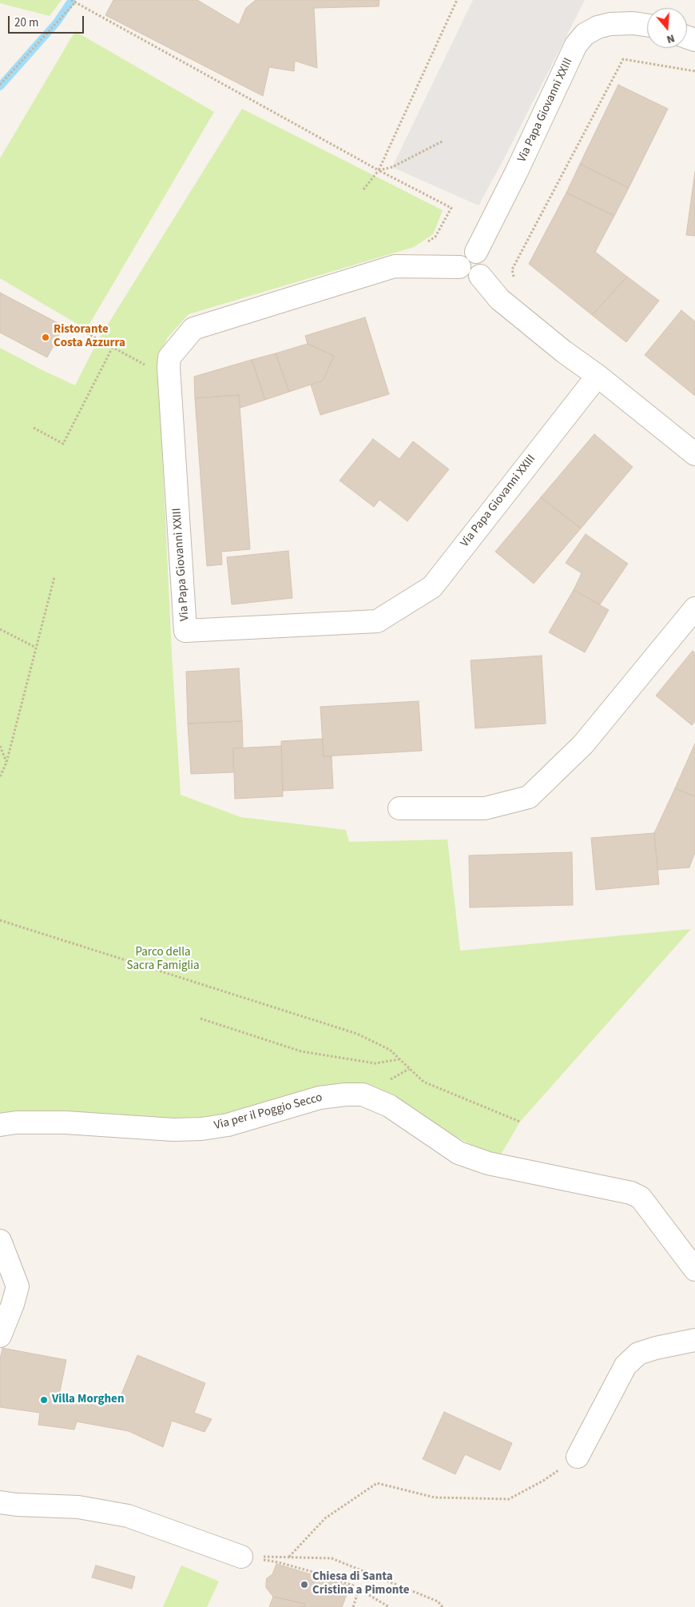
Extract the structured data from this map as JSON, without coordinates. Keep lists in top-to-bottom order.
{
  "streets": {
    "street": ["Via Papa Giovanni XXIII", "Via per il Poggio Secco"]
  },
  "parks": ["Parco della Sacra Famiglia"],
  "places": ["Ristorante Costa Azzurra", "Villa Morghen", "Chiesa di Santa Cristina a Pimonte"],
  "scale_bar": "20 m",
  "north": "bottom"
}
